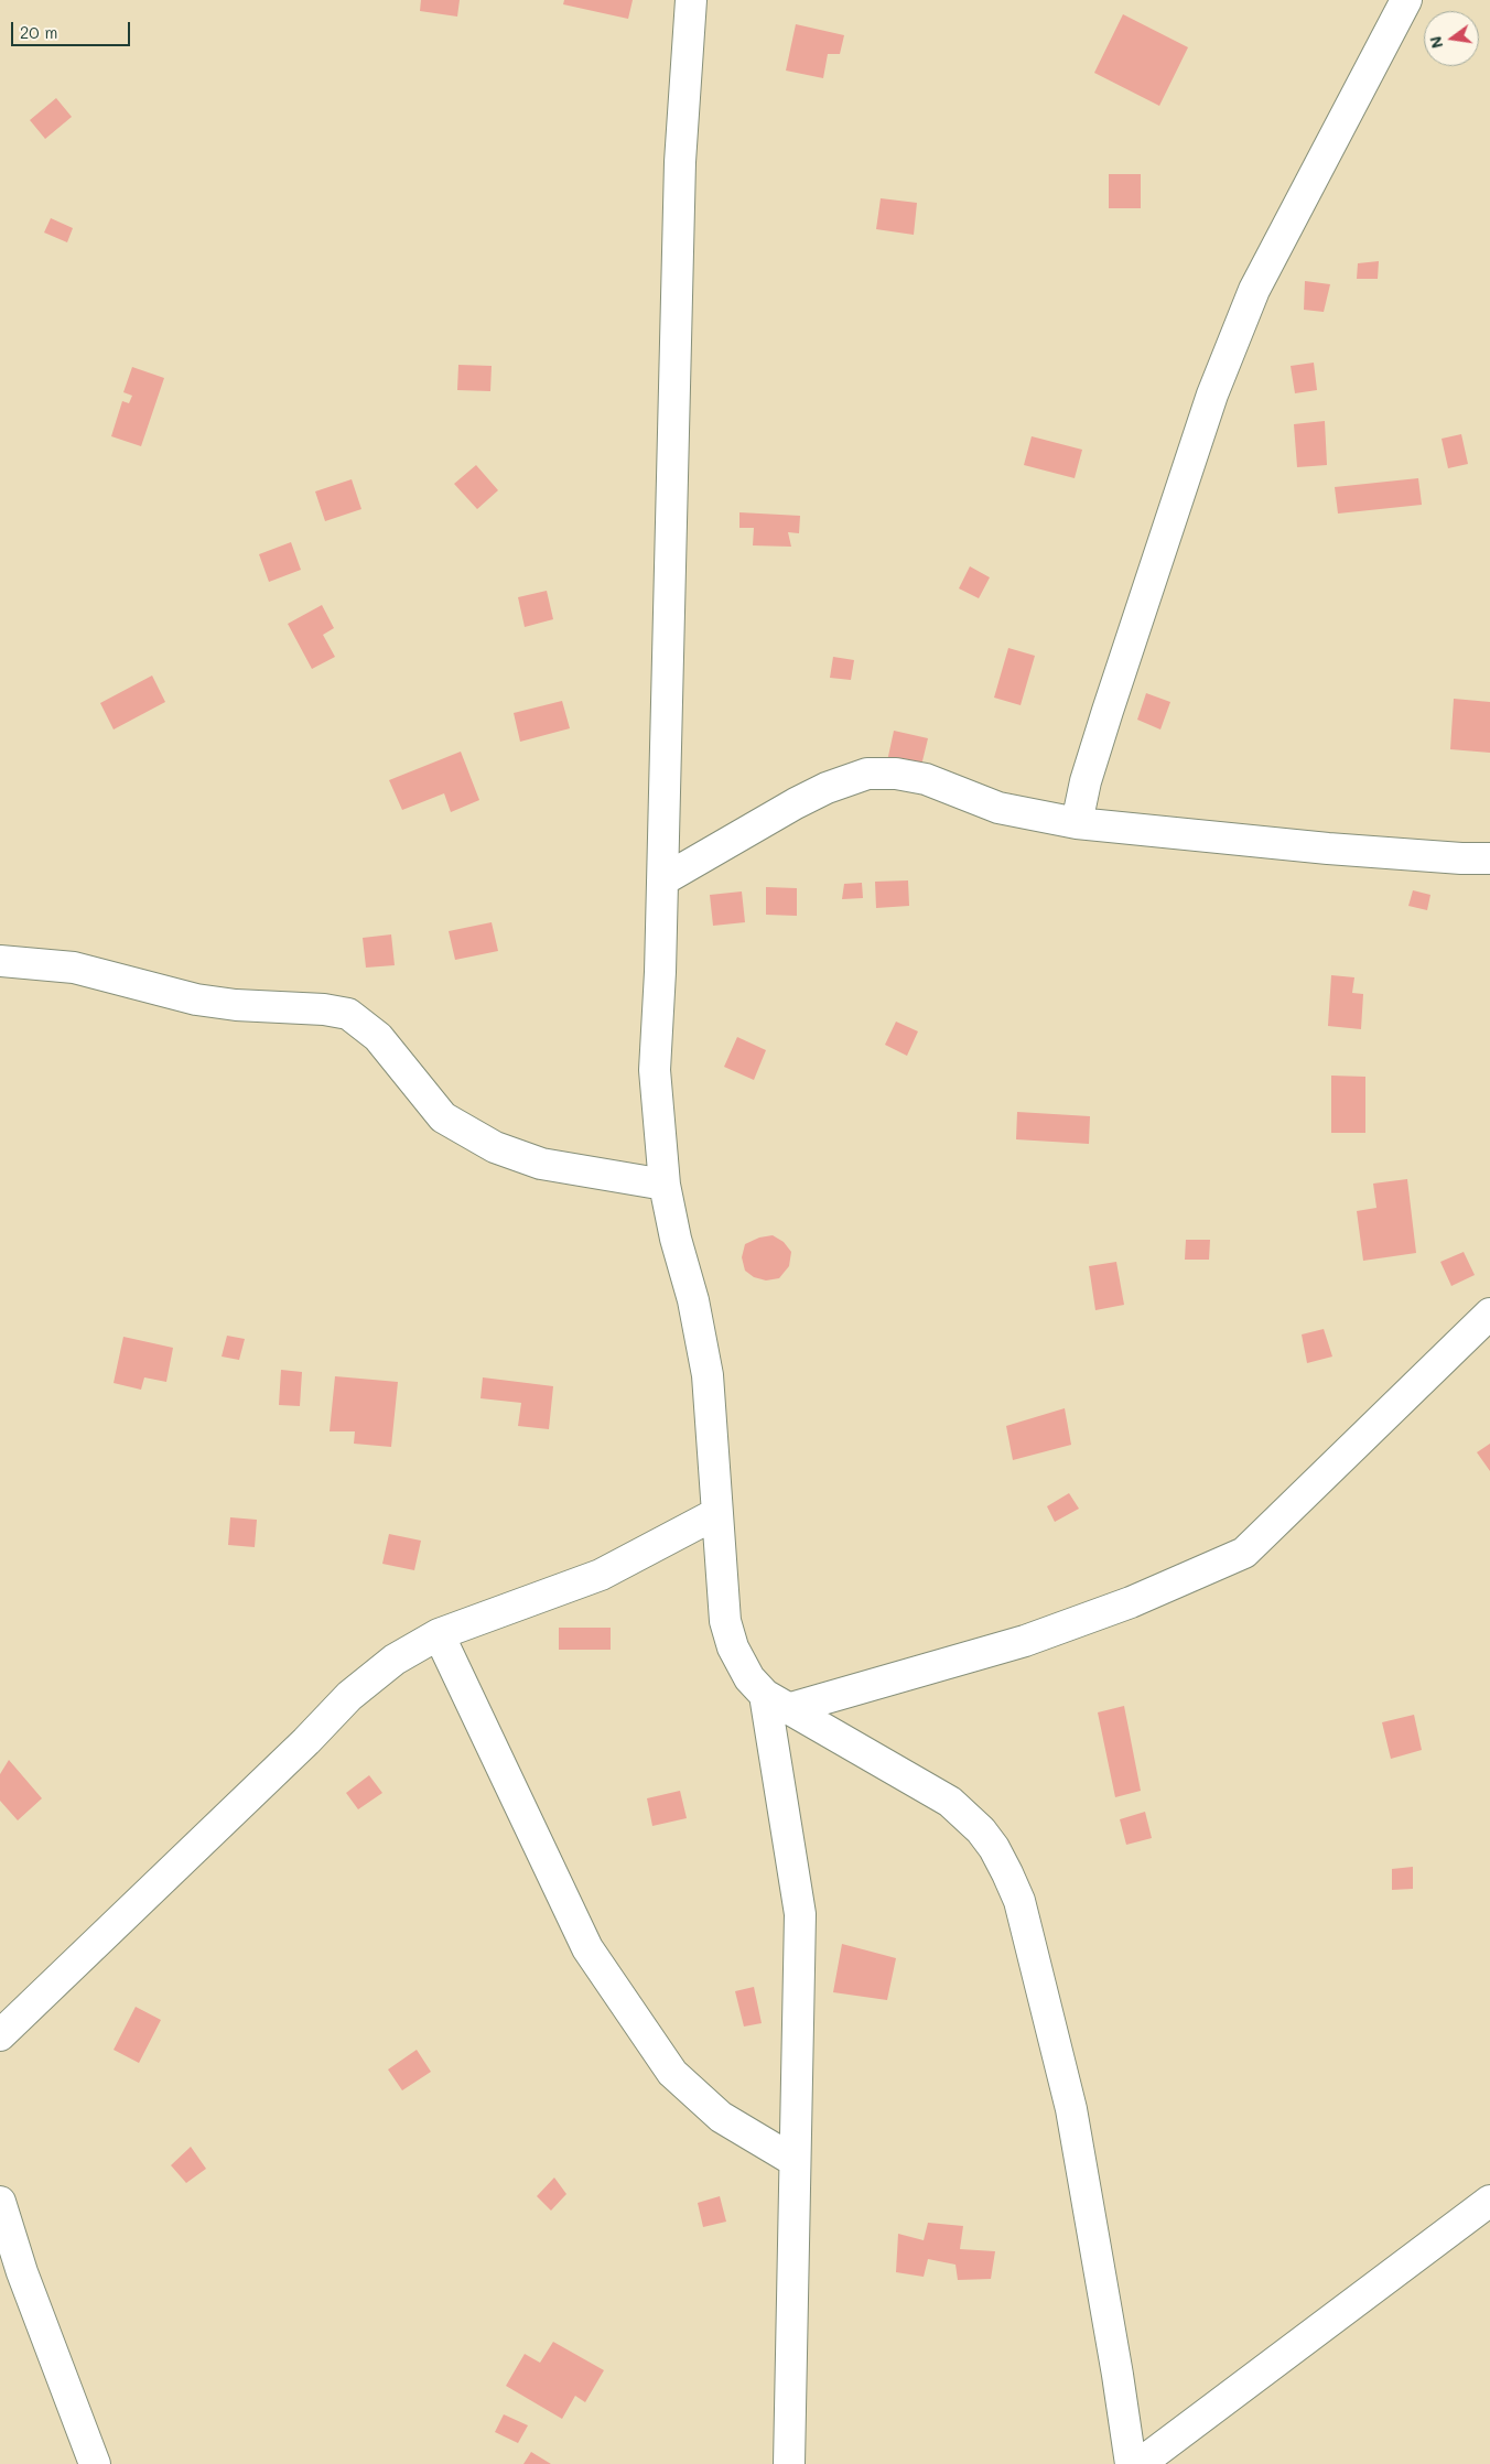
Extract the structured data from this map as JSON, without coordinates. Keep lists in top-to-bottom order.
{
  "scale_bar": "20 m",
  "north": "left"
}
